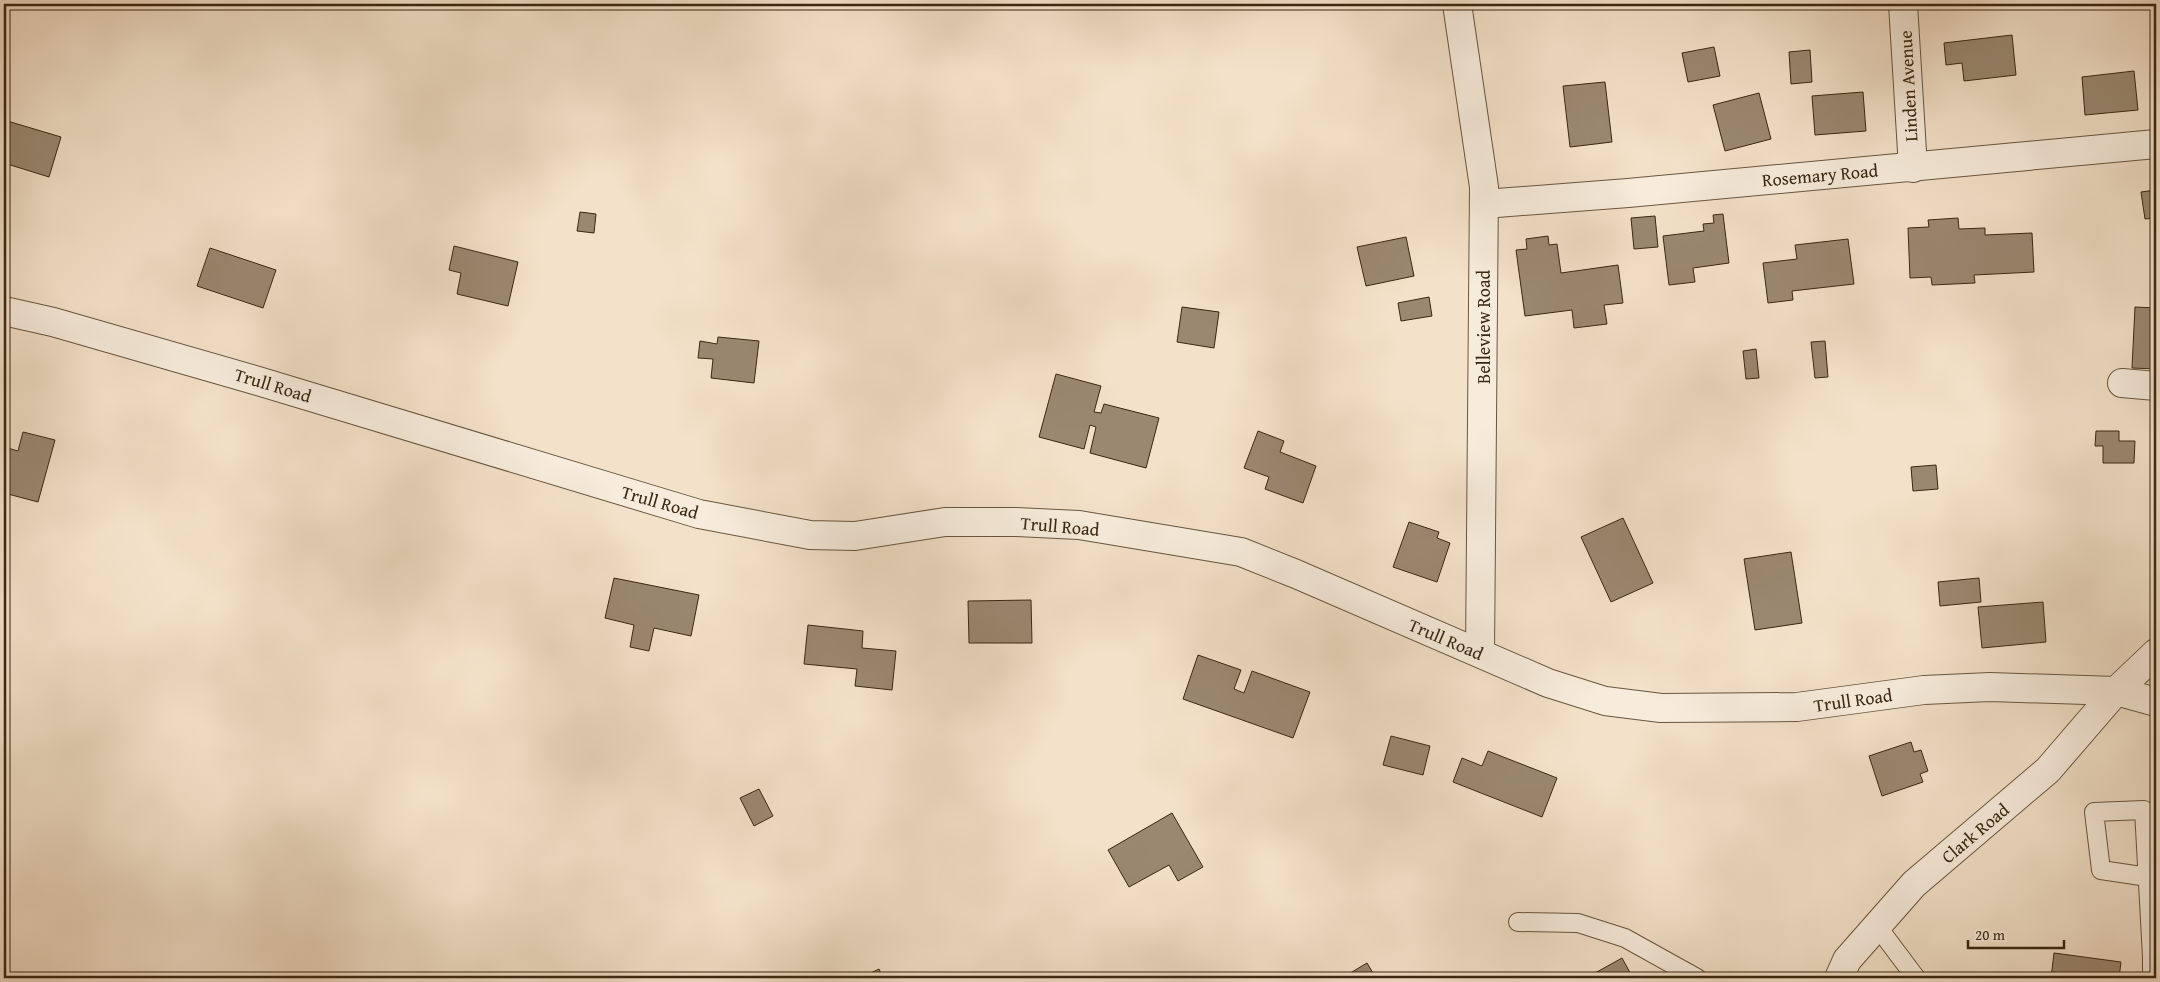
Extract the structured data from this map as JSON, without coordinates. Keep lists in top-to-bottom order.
{
  "streets": {
    "street": [
      "Linden Avenue",
      "Rosemary Road",
      "Belleview Road",
      "Trull Road",
      "Clark Road"
    ]
  },
  "crossings": [
    ["Linden Avenue", "Rosemary Road"],
    ["Rosemary Road", "Belleview Road"],
    ["Belleview Road", "Trull Road"],
    ["Trull Road", "Clark Road"]
  ],
  "scale_bar": "20 m"
}
